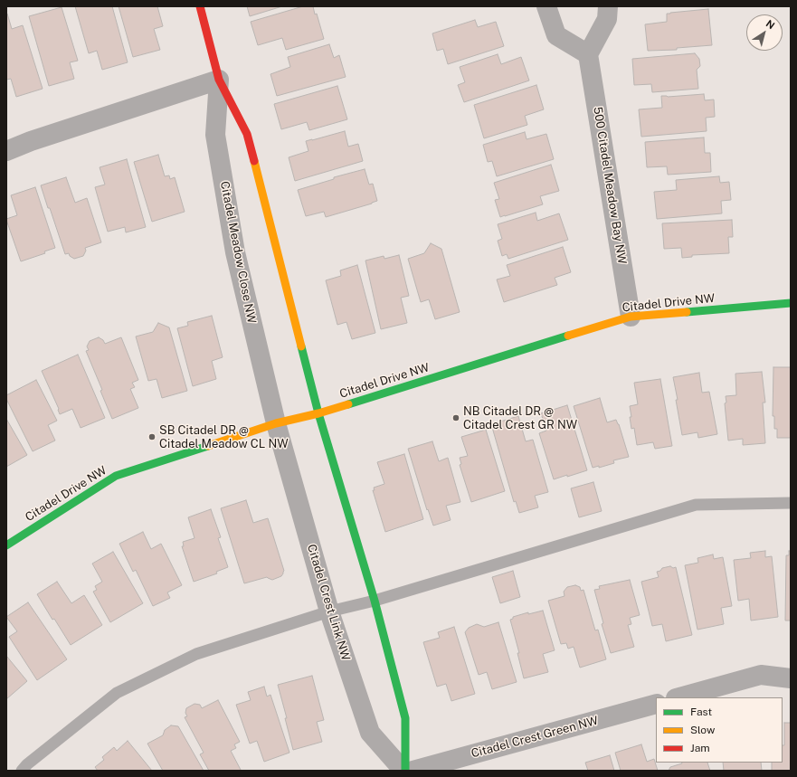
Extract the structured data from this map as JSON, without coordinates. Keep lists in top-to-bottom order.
{
  "streets": {
    "street": [
      "500 Citadel Meadow Bay NW",
      "Citadel Meadow Close NW",
      "Citadel Drive NW",
      "Citadel Crest Link NW",
      "Citadel Crest Green NW"
    ]
  },
  "crossings": [
    ["500 Citadel Meadow Bay NW", "Citadel Drive NW"],
    ["Citadel Meadow Close NW", "Citadel Drive NW"],
    ["Citadel Meadow Close NW", "Citadel Crest Link NW"],
    ["Citadel Drive NW", "Citadel Crest Link NW"]
  ],
  "places": ["NB Citadel DR @ Citadel Crest GR NW", "SB Citadel DR @ Citadel Meadow CL NW"],
  "legend": ["Fast", "Slow", "Jam"],
  "north": "top right"
}
